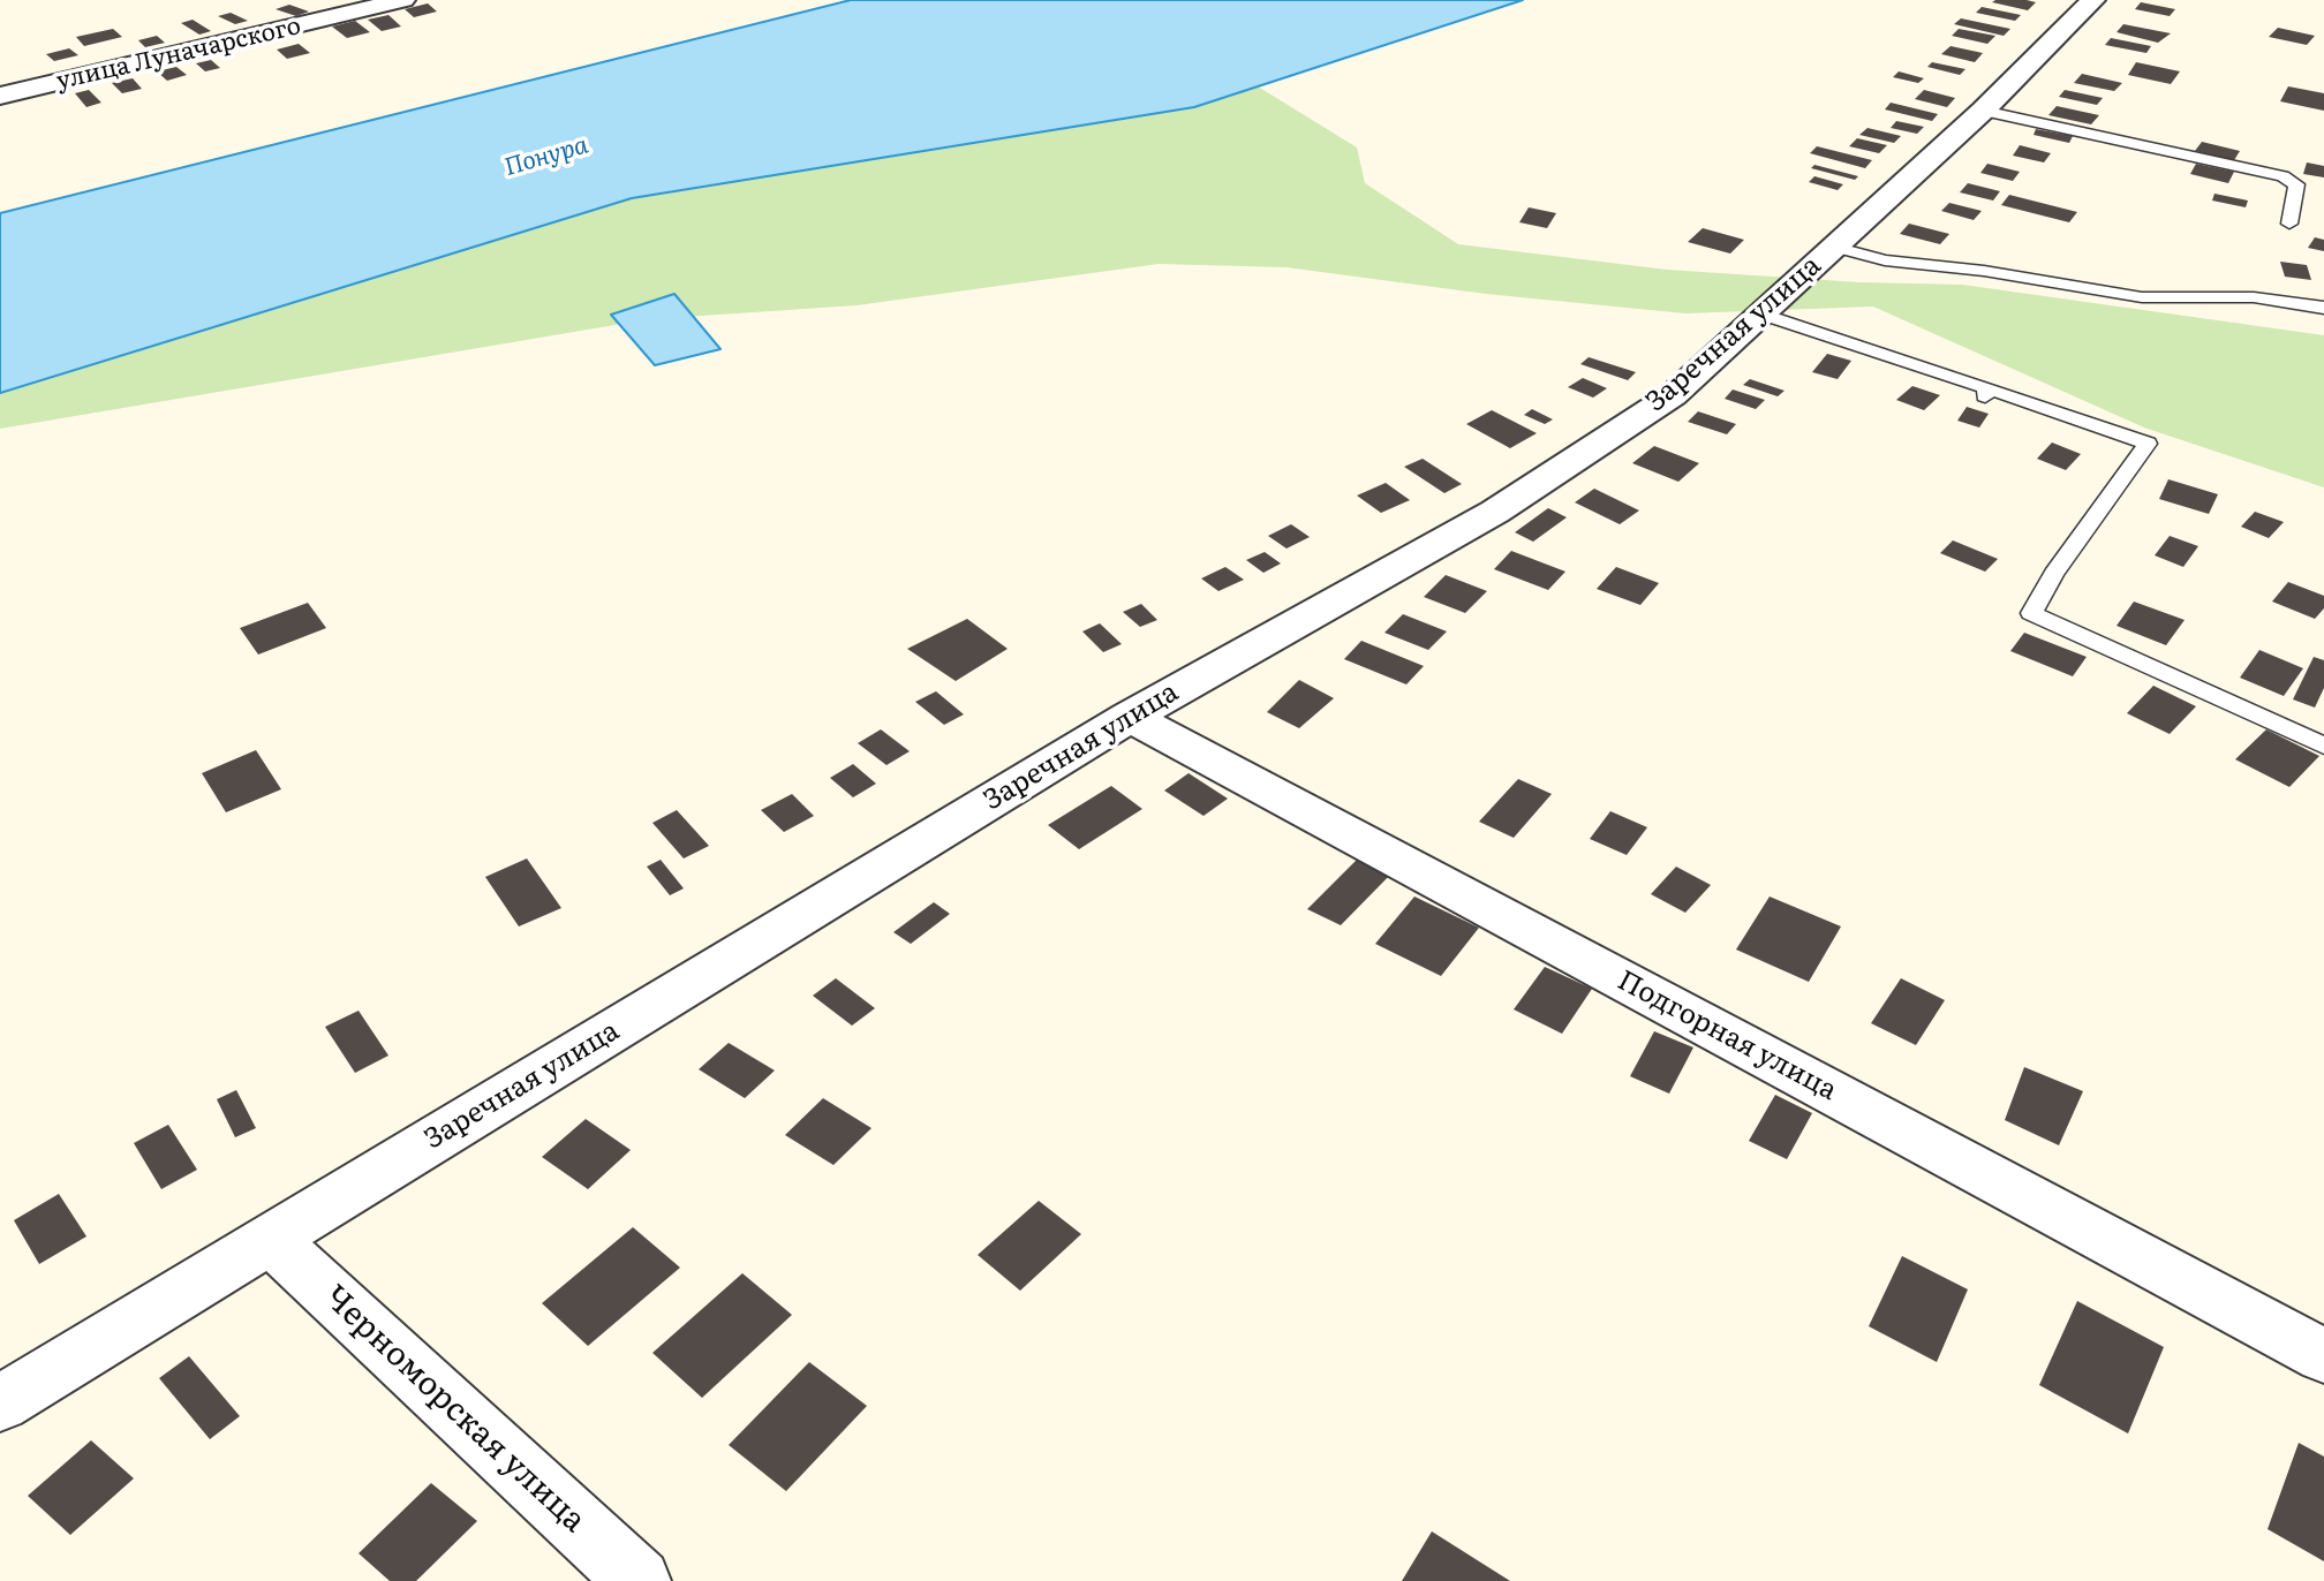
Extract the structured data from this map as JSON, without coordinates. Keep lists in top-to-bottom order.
{
  "streets": {
    "street": [
      "улица Луначарского",
      "Заречная улица",
      "Подгорная улица",
      "Черноморская улица"
    ]
  },
  "crossings": [
    ["Заречная улица", "Подгорная улица"],
    ["Заречная улица", "Черноморская улица"]
  ],
  "water": ["Понура"]
}
